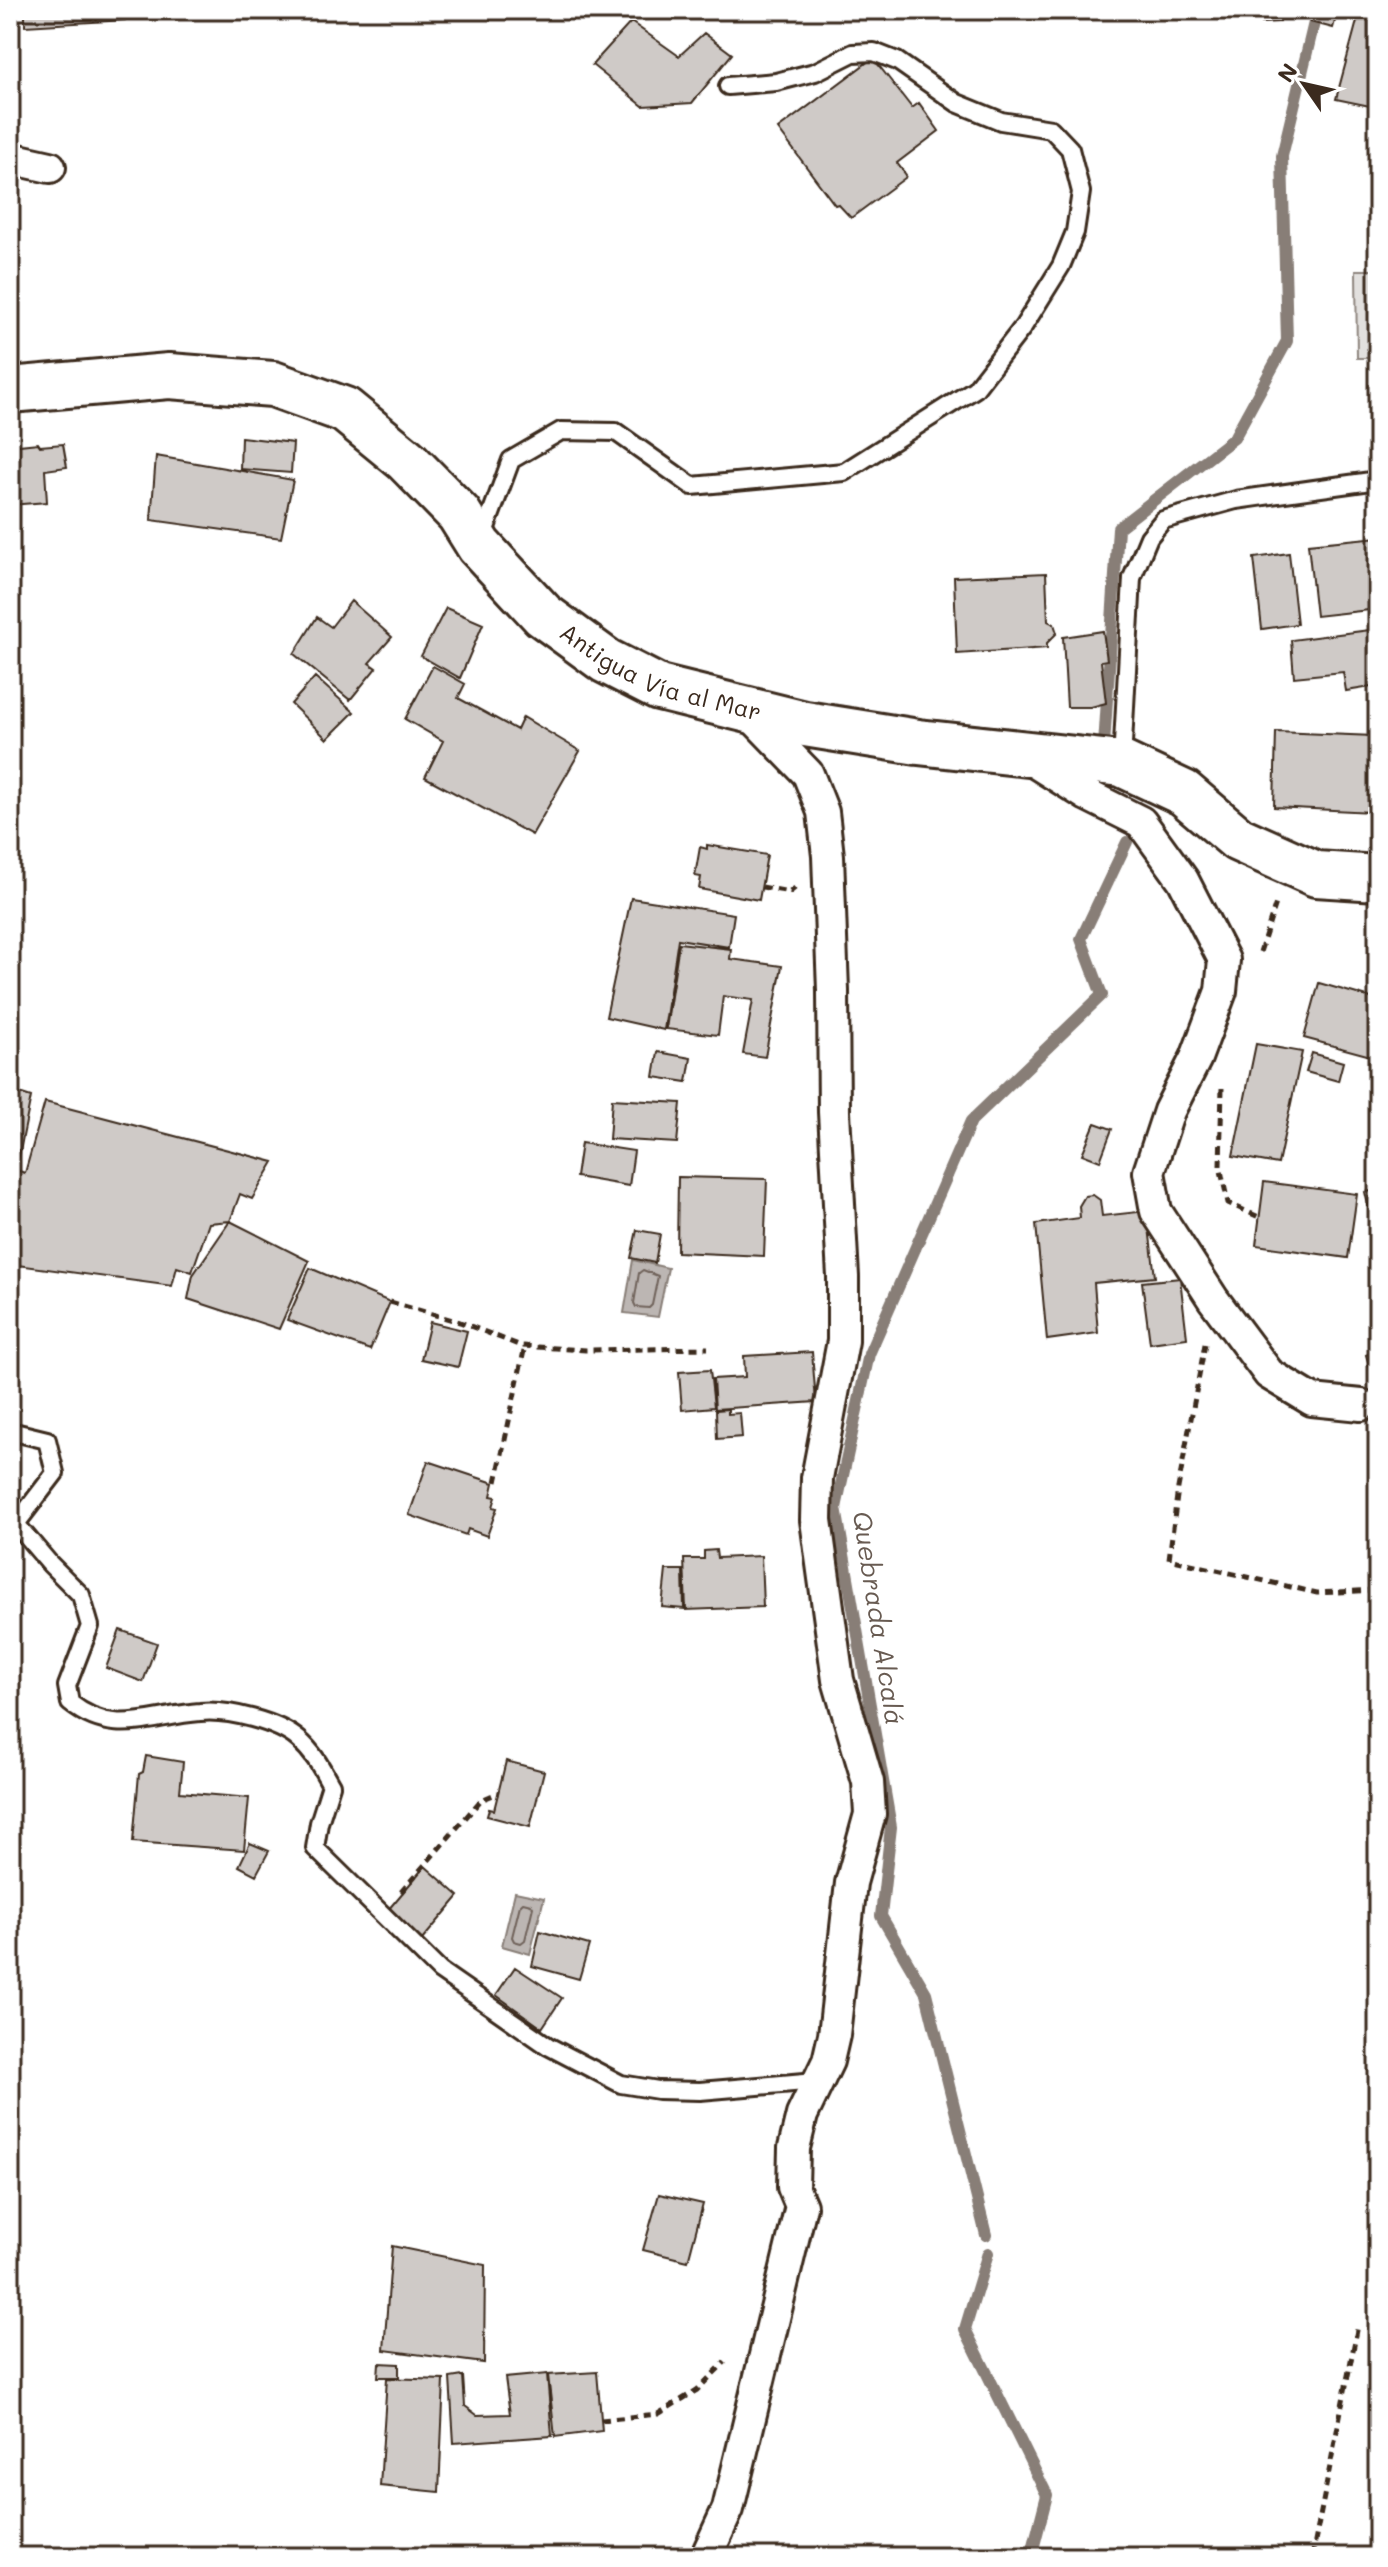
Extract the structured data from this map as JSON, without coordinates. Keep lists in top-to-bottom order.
{
  "streets": {
    "main road": ["Antigua Vía al Mar"]
  },
  "water": ["Quebrada Alcalá"],
  "north": "top left"
}
